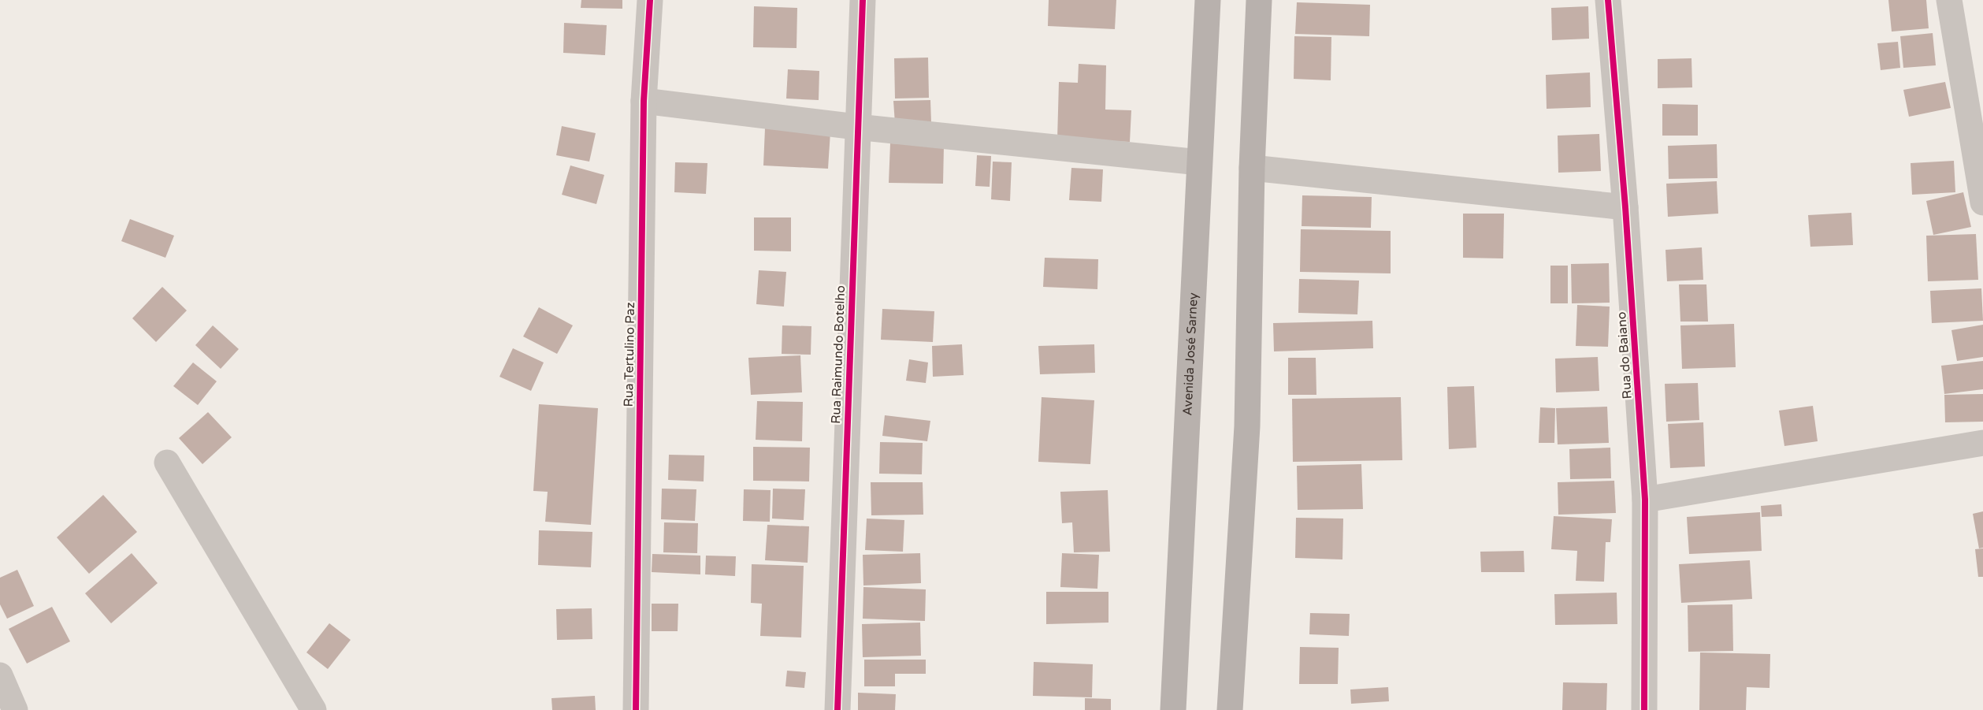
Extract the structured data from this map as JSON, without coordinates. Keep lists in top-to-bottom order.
{
  "streets": {
    "main road": ["Avenida José Sarney"],
    "street": ["Rua Tertulino Paz", "Rua Raimundo Botelho", "Rua do Baiano"]
  }
}
